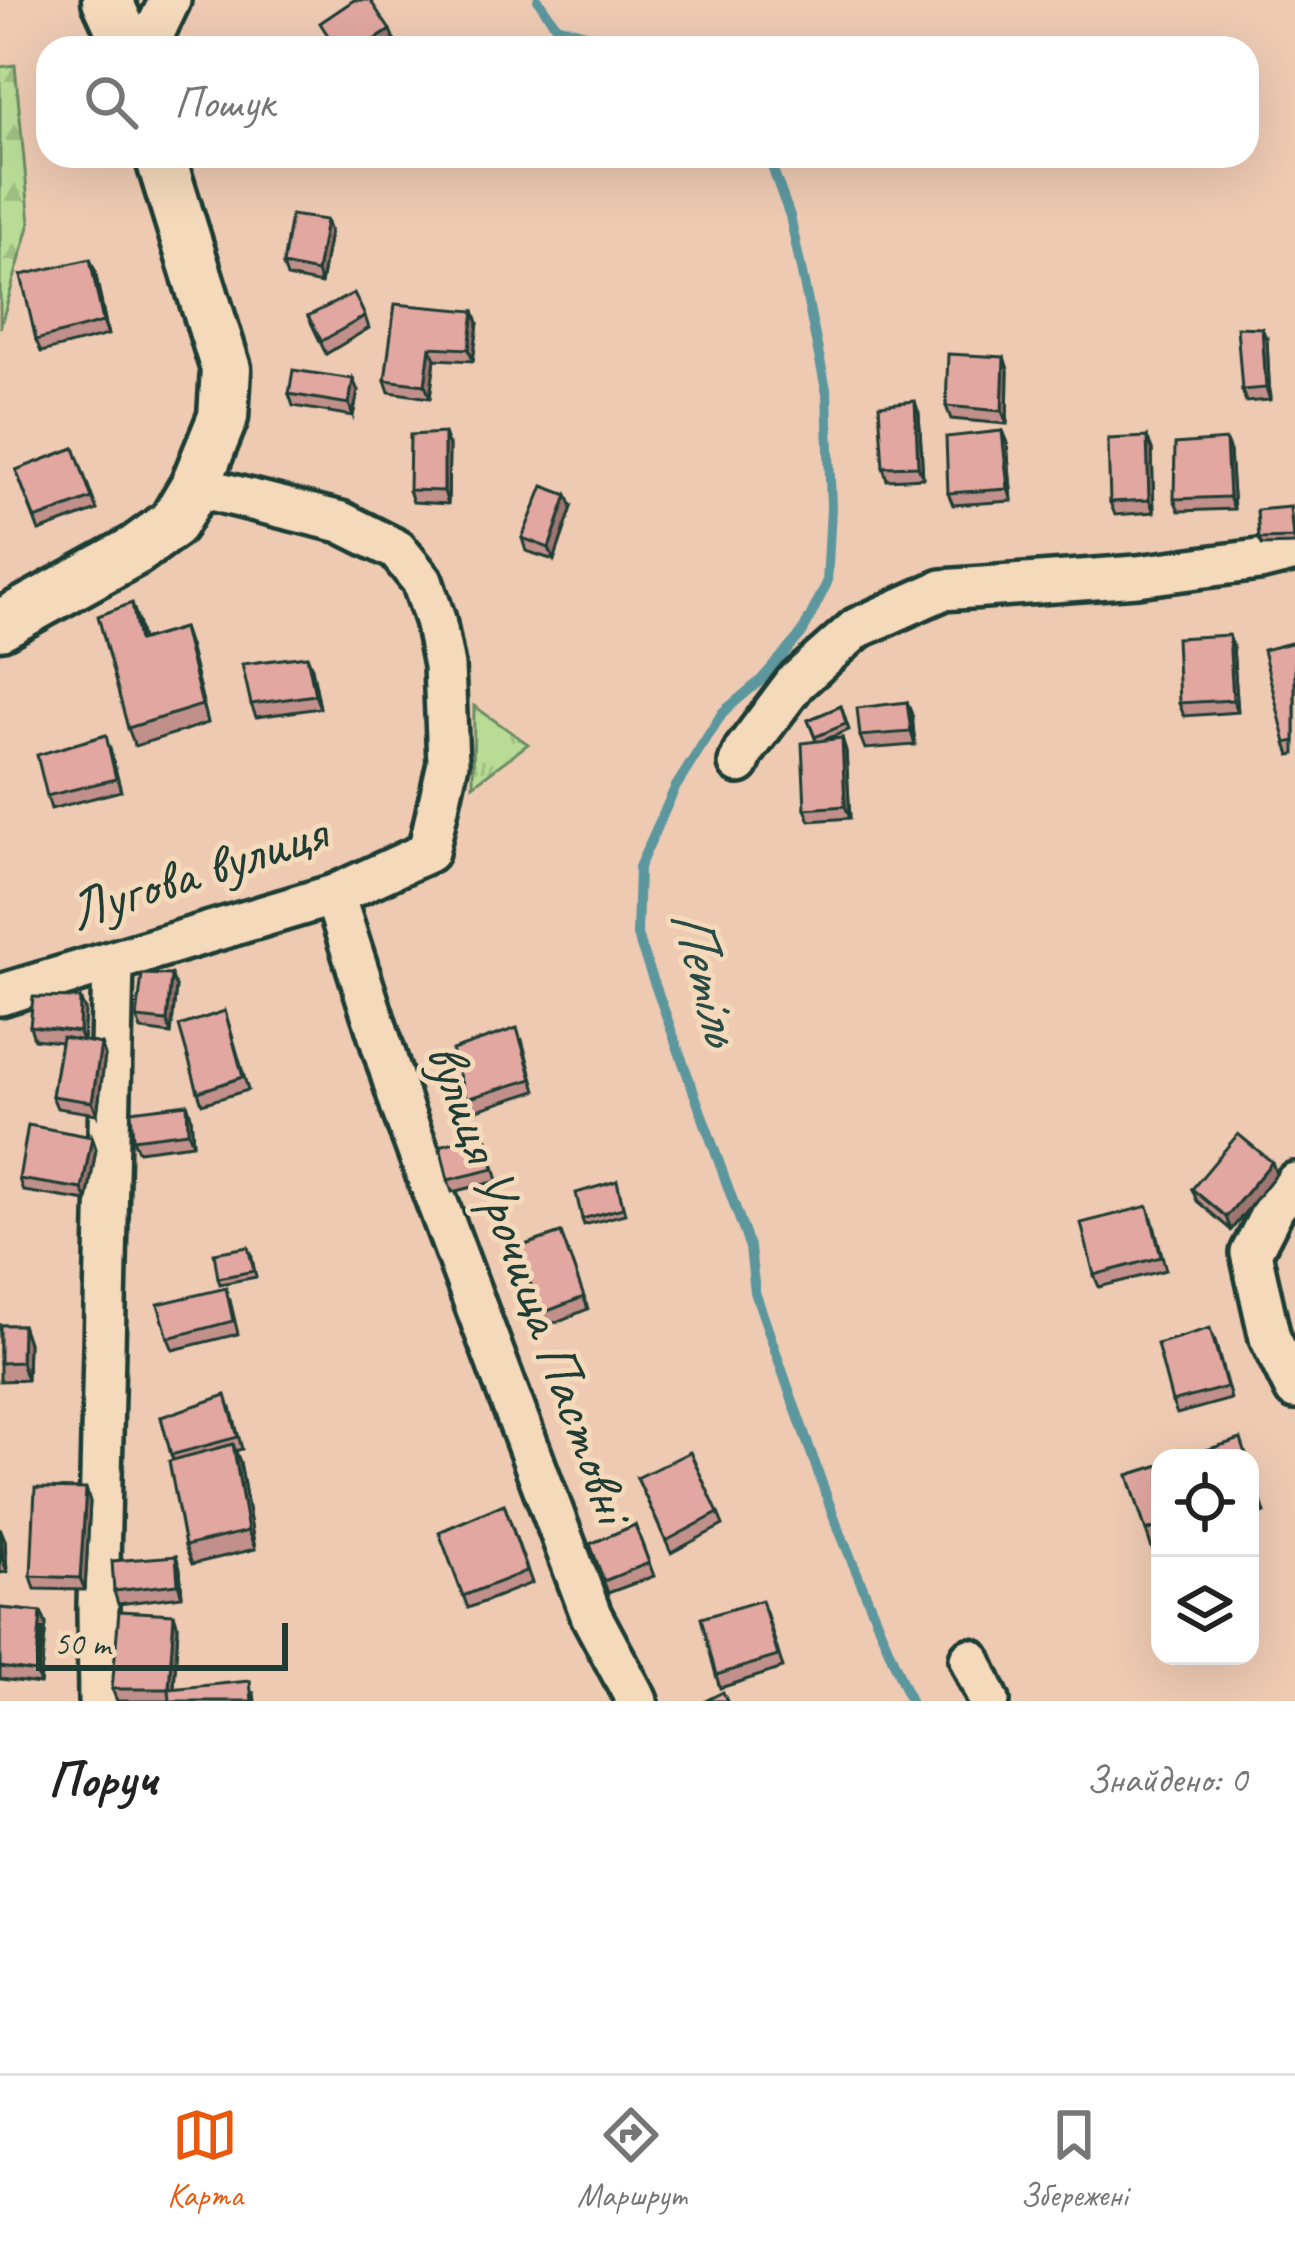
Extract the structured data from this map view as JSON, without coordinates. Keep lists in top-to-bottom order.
{
  "streets": {
    "street": ["Лугова вулиця", "вулиця Урочища Пастовні"]
  },
  "crossings": [
    ["Лугова вулиця", "вулиця Урочища Пастовні"]
  ],
  "water": ["Петіль"],
  "scale_bar": "50 m",
  "page": {
    "search": "Пошук",
    "scale": "50 m",
    "heading": ["Поруч", "Знайдено: 0"],
    "nav": ["Карта", "Маршрут", "Збережені"]
  }
}
